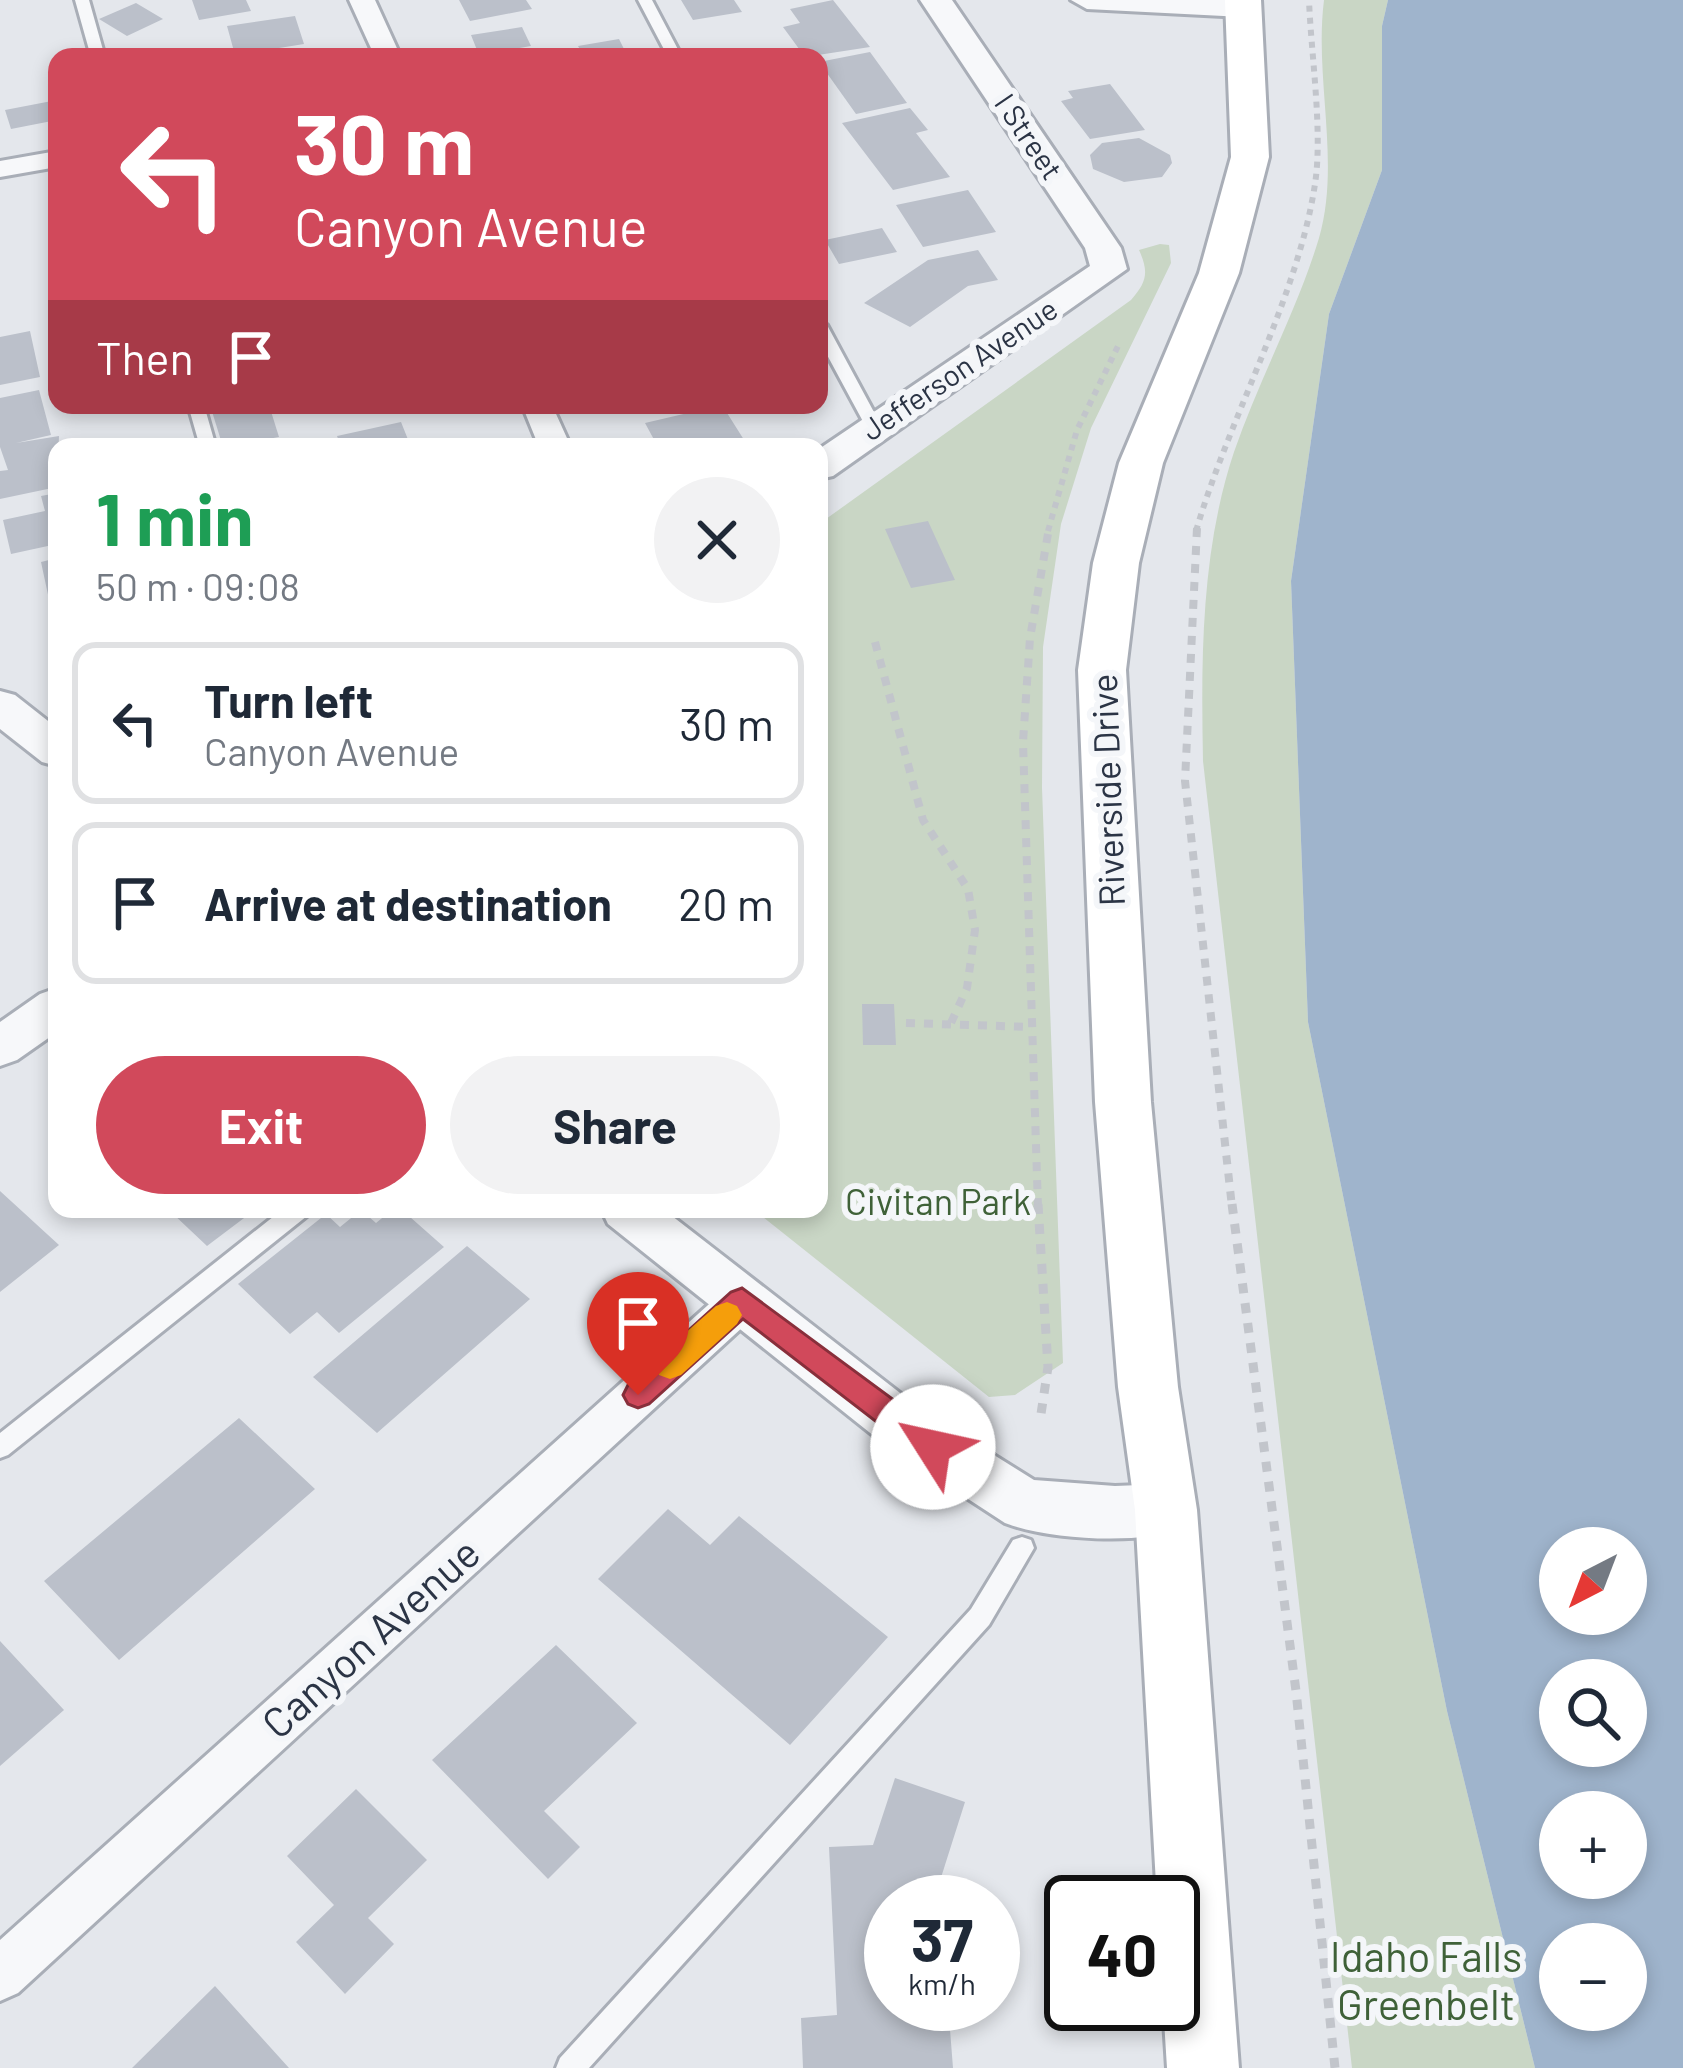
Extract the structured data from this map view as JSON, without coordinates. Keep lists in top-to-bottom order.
{
  "streets": {
    "main road": ["Riverside Drive"],
    "street": ["I Street", "Jefferson Avenue", "Canyon Avenue"]
  },
  "crossings": [
    ["I Street", "Jefferson Avenue"]
  ],
  "parks": ["Civitan Park", "Idaho Falls Greenbelt"],
  "north": "bottom left",
  "page": {
    "turn": ["30 m", "Canyon Avenue"],
    "then": "Then",
    "heading": ["1 min", "50 m · 09:08"],
    "list": [
      {
        "name": "Turn left",
        "note": "Canyon Avenue",
        "value": "30 m"
      },
      {
        "name": "Arrive at destination",
        "value": "20 m"
      }
    ],
    "buttons": ["Exit", "Share"],
    "map_buttons": ["+", "−"],
    "speed": "37 km/h",
    "limit": "40"
  }
}
